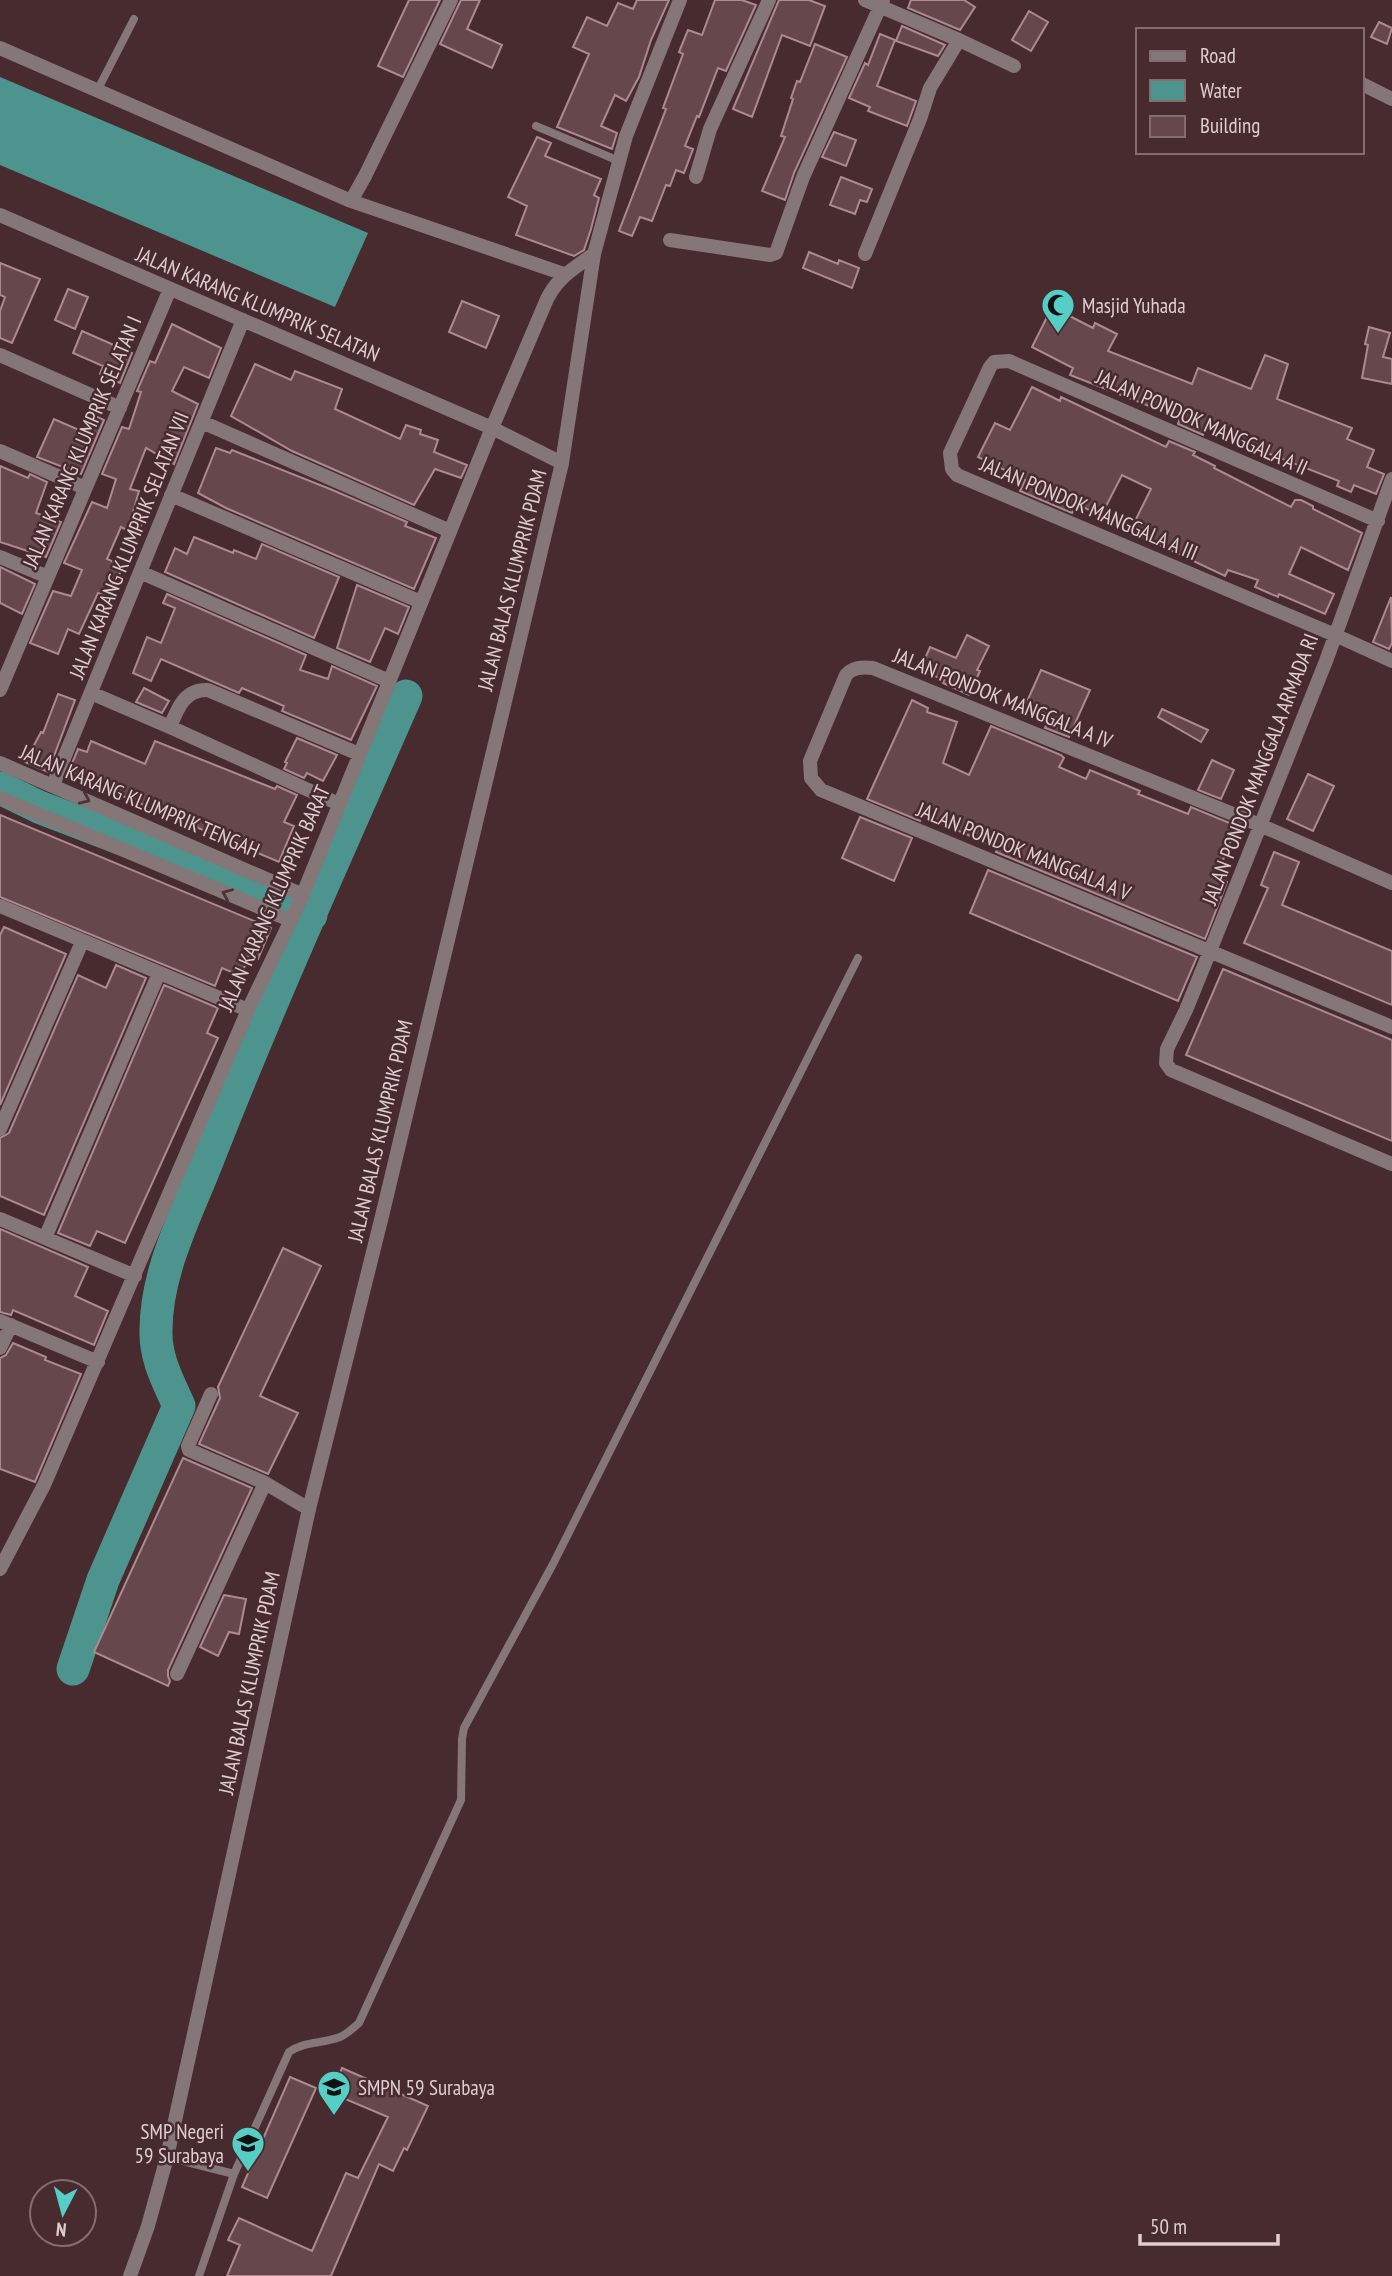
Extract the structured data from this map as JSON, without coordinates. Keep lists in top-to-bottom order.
{
  "streets": {
    "street": [
      "JALAN KARANG KLUMPRIK SELATAN",
      "JALAN PONDOK MANGGALA A II",
      "JALAN KARANG KLUMPRIK SELATAN I",
      "JALAN PONDOK MANGGALA A III",
      "JALAN KARANG KLUMPRIK SELATAN VII",
      "JALAN BALAS KLUMPRIK PDAM",
      "JALAN PONDOK MANGGALA A IV",
      "JALAN PONDOK MANGGALA ARMADA RI",
      "JALAN KARANG KLUMPRIK TENGAH",
      "JALAN PONDOK MANGGALA A V",
      "JALAN KARANG KLUMPRIK BARAT"
    ]
  },
  "crossings": [
    ["JALAN KARANG KLUMPRIK SELATAN", "JALAN KARANG KLUMPRIK SELATAN I"],
    ["JALAN KARANG KLUMPRIK SELATAN", "JALAN KARANG KLUMPRIK SELATAN VII"],
    ["JALAN KARANG KLUMPRIK SELATAN", "JALAN BALAS KLUMPRIK PDAM"],
    ["JALAN KARANG KLUMPRIK SELATAN", "JALAN KARANG KLUMPRIK BARAT"],
    ["JALAN PONDOK MANGGALA A II", "JALAN PONDOK MANGGALA A III"],
    ["JALAN PONDOK MANGGALA A II", "JALAN PONDOK MANGGALA ARMADA RI"],
    ["JALAN PONDOK MANGGALA A III", "JALAN PONDOK MANGGALA ARMADA RI"],
    ["JALAN KARANG KLUMPRIK SELATAN VII", "JALAN KARANG KLUMPRIK TENGAH"],
    ["JALAN BALAS KLUMPRIK PDAM", "JALAN KARANG KLUMPRIK BARAT"],
    ["JALAN PONDOK MANGGALA A IV", "JALAN PONDOK MANGGALA ARMADA RI"],
    ["JALAN PONDOK MANGGALA A IV", "JALAN PONDOK MANGGALA A V"],
    ["JALAN PONDOK MANGGALA ARMADA RI", "JALAN PONDOK MANGGALA A V"],
    ["JALAN KARANG KLUMPRIK TENGAH", "JALAN KARANG KLUMPRIK BARAT"]
  ],
  "places": {
    "mosque": ["Masjid Yuhada"],
    "school or university": ["SMPN 59 Surabaya", "SMP Negeri 59 Surabaya"]
  },
  "legend": ["Road", "Water", "Building"],
  "scale_bar": "50 m",
  "north": "bottom"
}
